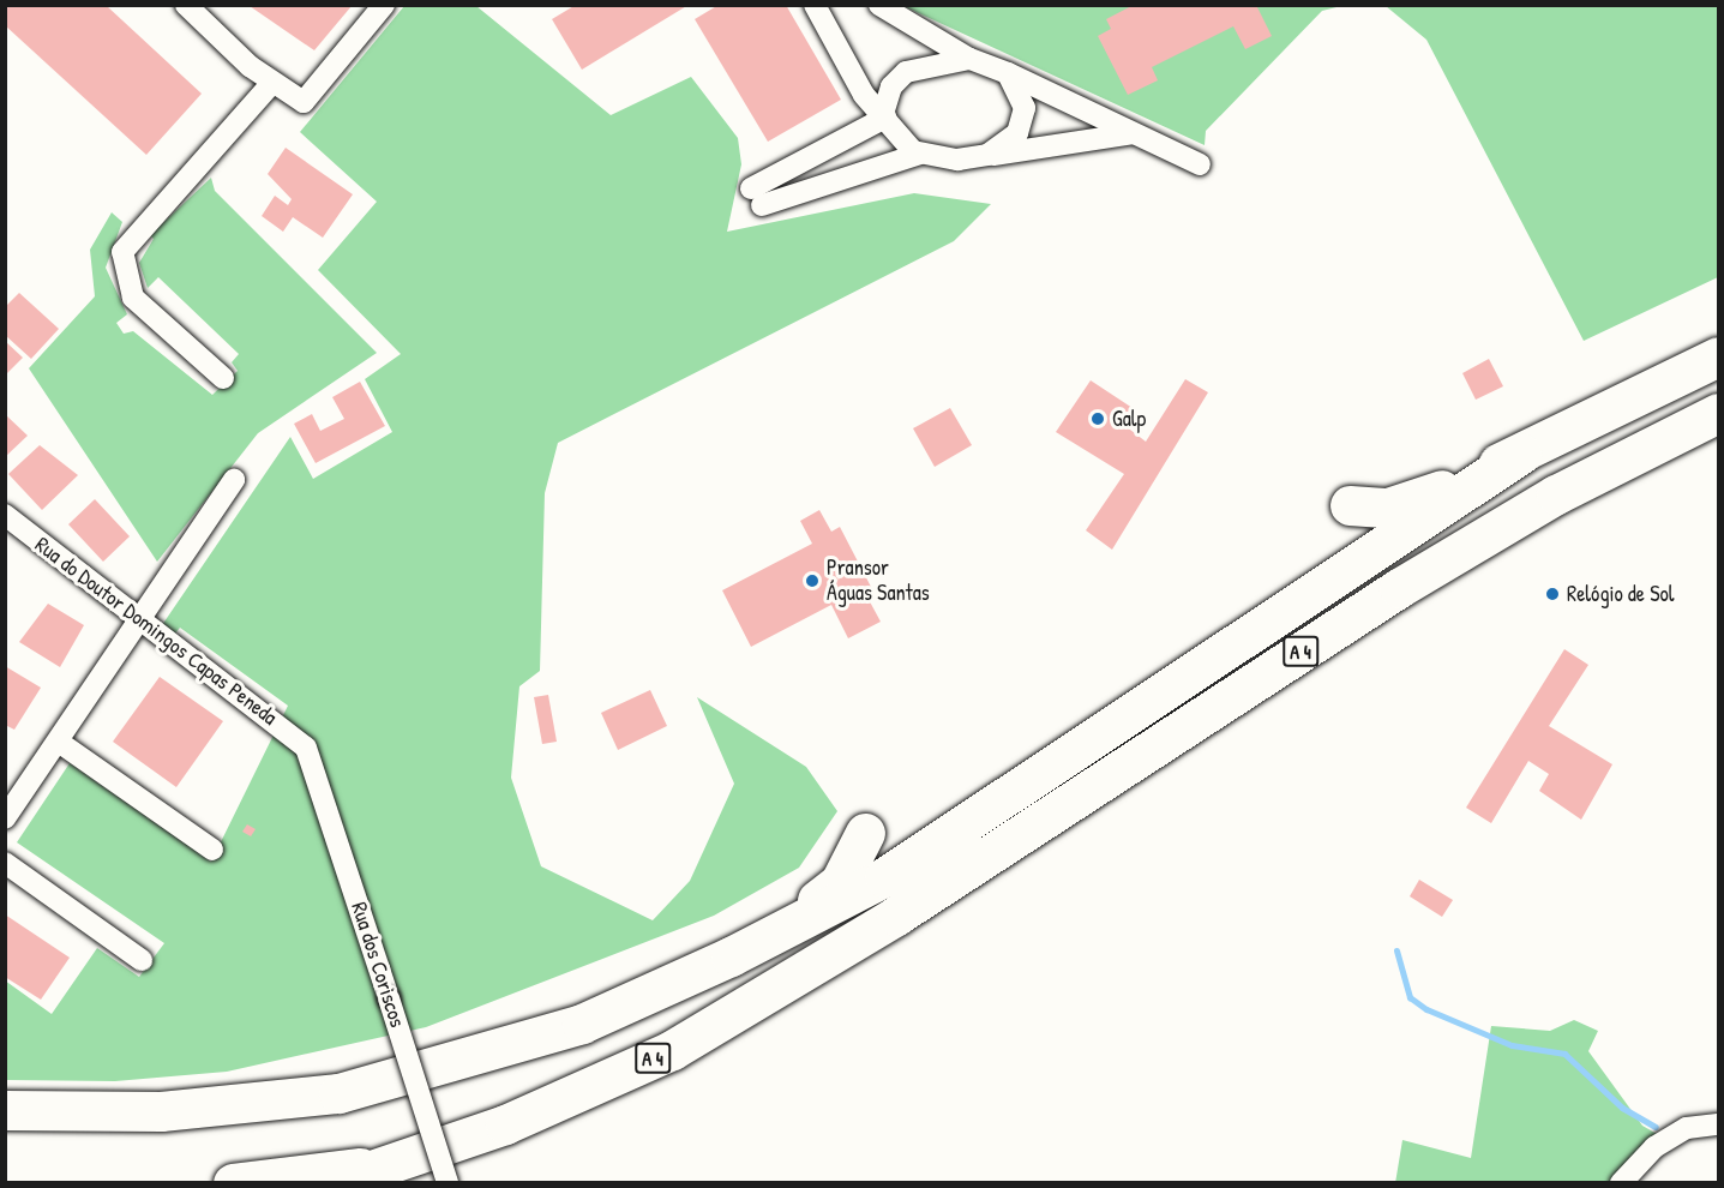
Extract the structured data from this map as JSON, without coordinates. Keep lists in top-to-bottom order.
{
  "streets": {
    "highway": ["A 4"],
    "street": ["Rua do Doutor Domingos Capas Peneda", "Rua dos Coriscos"]
  },
  "crossings": [
    ["Rua do Doutor Domingos Capas Peneda", "Rua dos Coriscos"]
  ],
  "places": ["Galp", "Pransor Águas Santas", "Relógio de Sol"]
}
